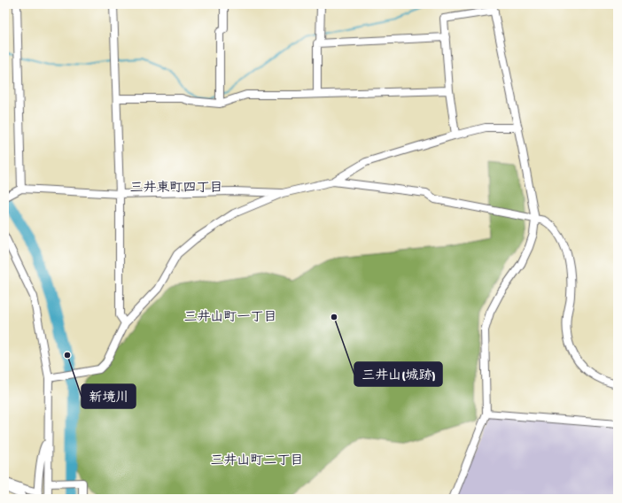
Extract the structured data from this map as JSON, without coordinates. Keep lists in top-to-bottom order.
{
  "districts": ["三井東町四丁目", "三井山町一丁目", "三井山町二丁目"],
  "places": ["三井山(城跡)", "新境川"]
}
